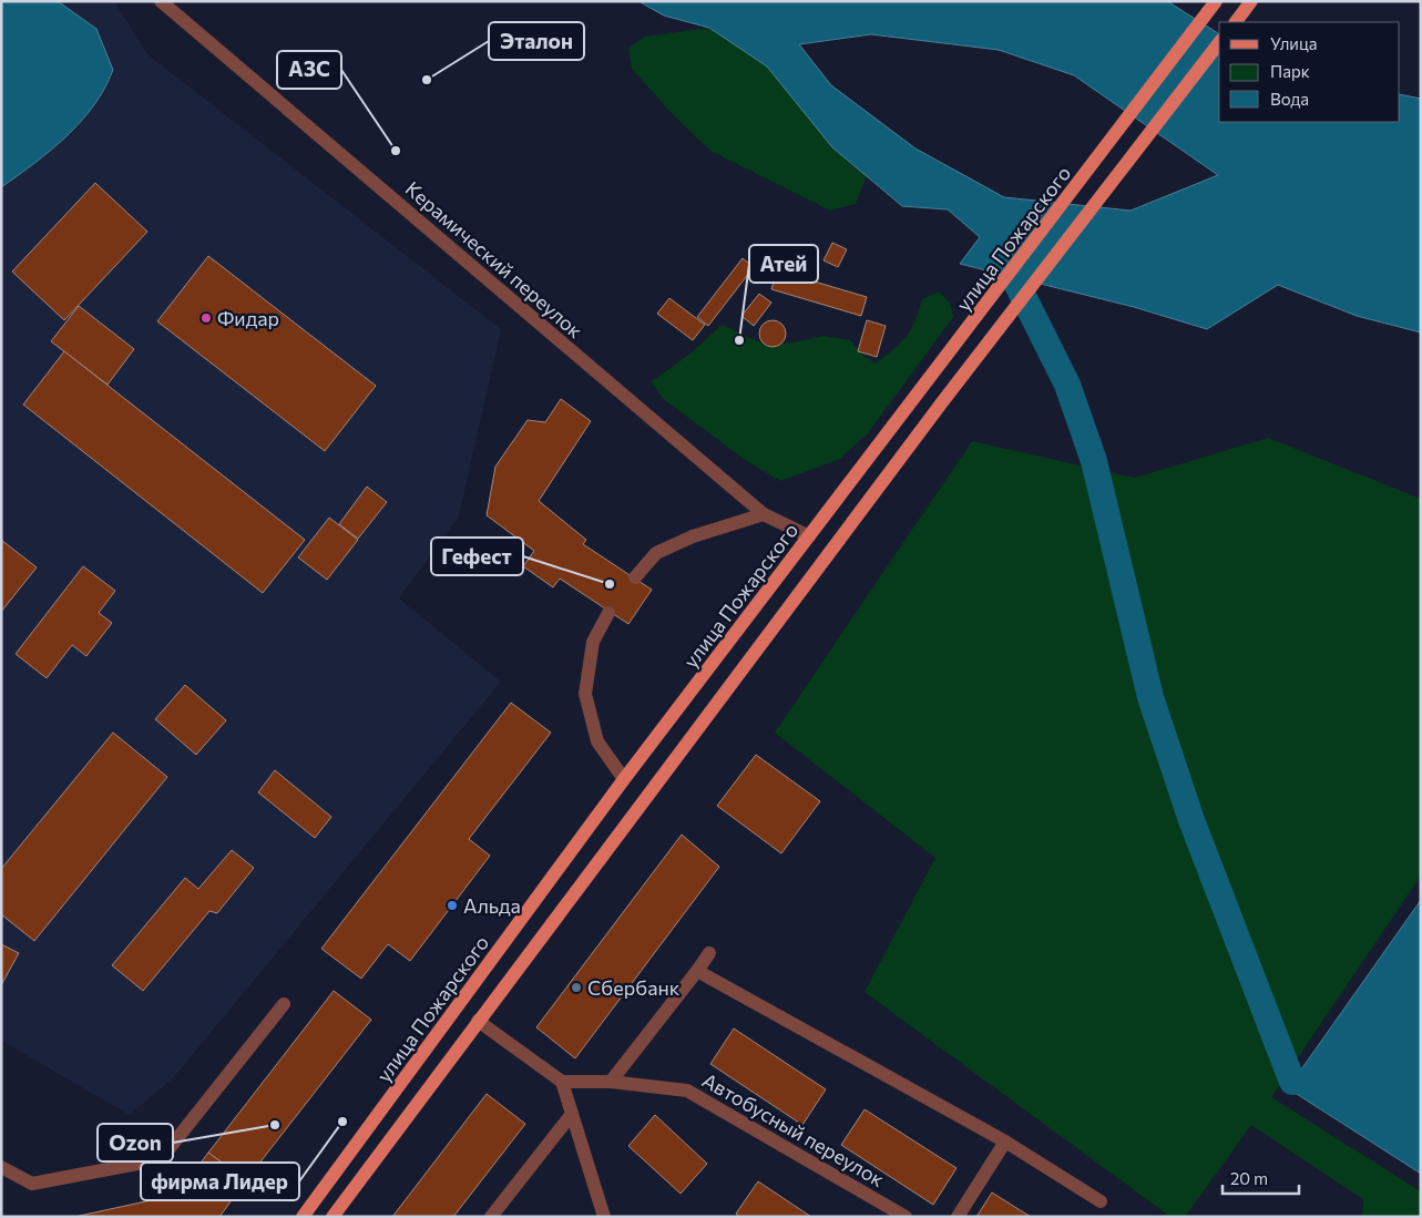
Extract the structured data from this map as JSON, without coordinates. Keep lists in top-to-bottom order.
{
  "streets": {
    "main road": ["улица Пожарского"],
    "street": ["Керамический переулок", "Автобусный переулок"]
  },
  "crossings": [
    ["улица Пожарского", "Керамический переулок"]
  ],
  "places": [
    "Эталон",
    "АЗС",
    "Фидар",
    "Атей",
    "Гефест",
    "Альда",
    "Сбербанк",
    "фирма Лидер",
    "Ozon"
  ],
  "legend": ["Улица", "Парк", "Вода"],
  "scale_bar": "20 m"
}
